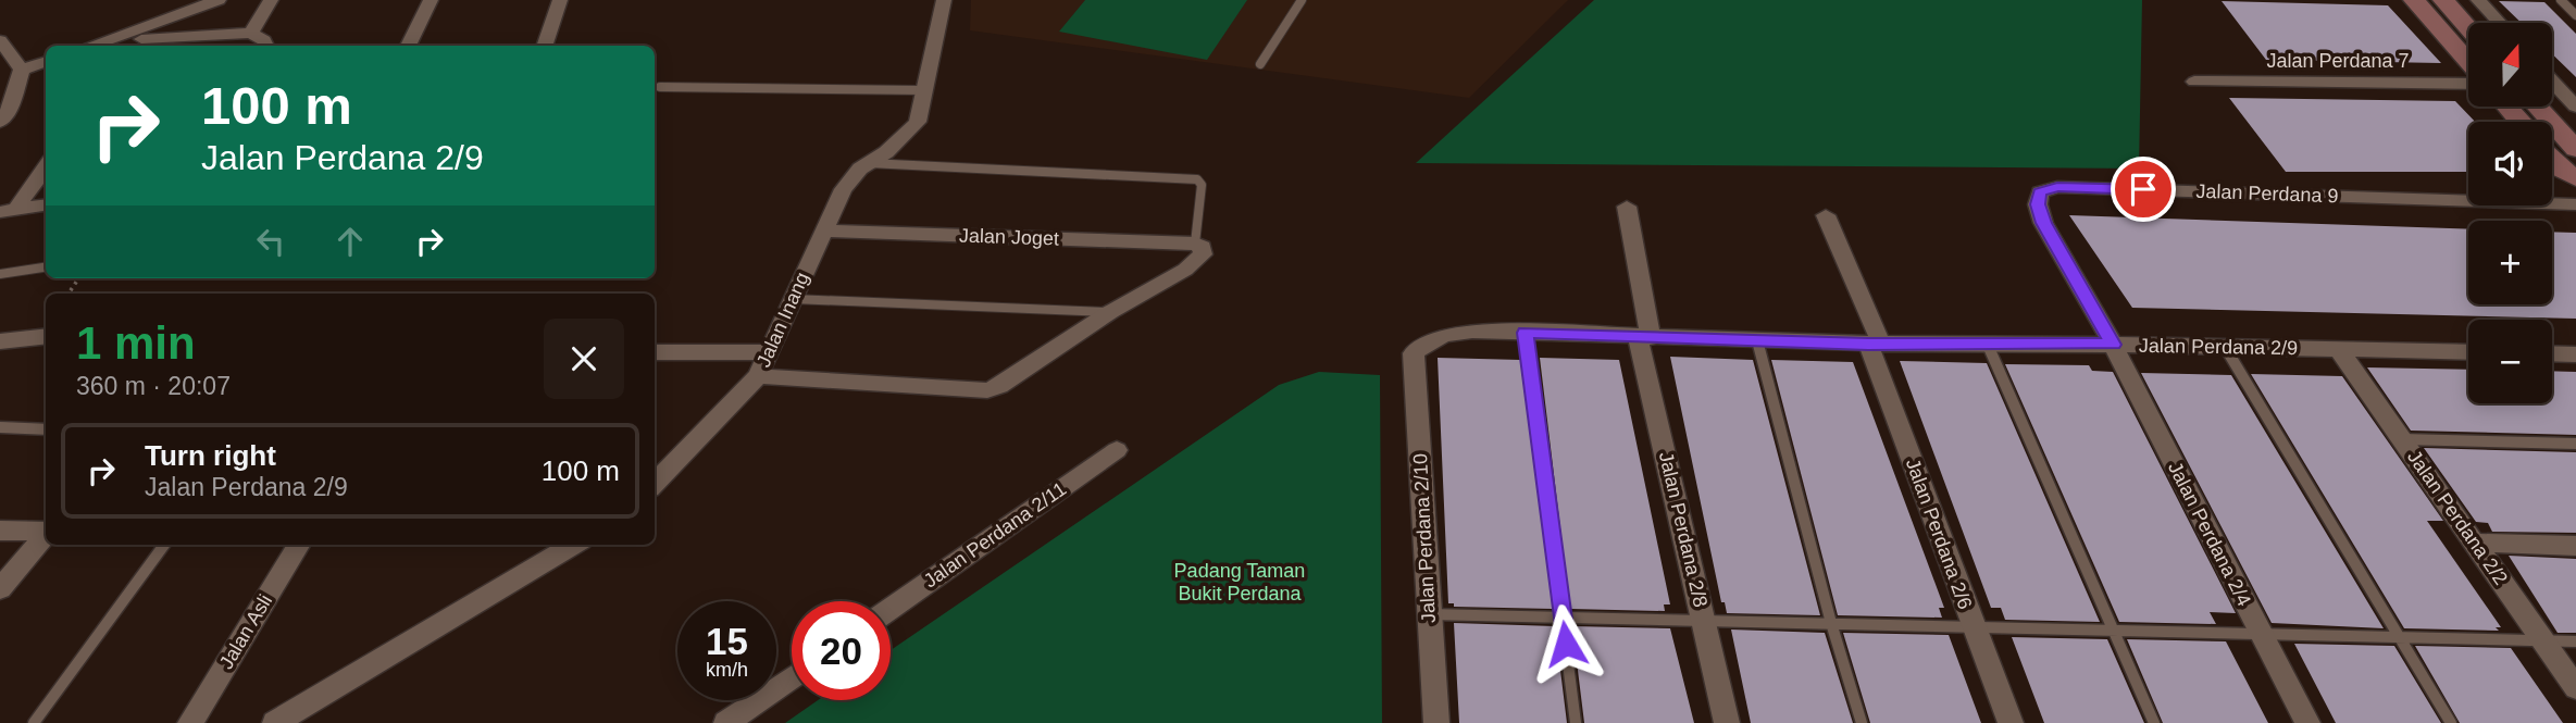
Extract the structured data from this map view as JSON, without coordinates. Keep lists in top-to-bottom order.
{
  "streets": {
    "street": [
      "Jalan Perdana 7",
      "Jalan Perdana 9",
      "Jalan Joget",
      "Jalan Inang",
      "Jalan Perdana 2/9",
      "Jalan Perdana 2/2",
      "Jalan Perdana 2/8",
      "Jalan Perdana 2/6",
      "Jalan Perdana 2/4",
      "Jalan Perdana 2/11",
      "Jalan Perdana 2/10",
      "Jalan Asli"
    ]
  },
  "crossings": [
    ["Jalan Perdana 9", "Jalan Perdana 2/9"],
    ["Jalan Perdana 9", "Jalan Perdana 2/4"],
    ["Jalan Joget", "Jalan Inang"],
    ["Jalan Perdana 2/9", "Jalan Perdana 2/2"],
    ["Jalan Perdana 2/9", "Jalan Perdana 2/8"],
    ["Jalan Perdana 2/9", "Jalan Perdana 2/6"],
    ["Jalan Perdana 2/9", "Jalan Perdana 2/4"],
    ["Jalan Perdana 2/9", "Jalan Perdana 2/10"]
  ],
  "parks": ["Padang Taman Bukit Perdana"],
  "north": "top",
  "page": {
    "map_buttons": ["+", "−"],
    "turn": ["100 m", "Jalan Perdana 2/9"],
    "heading": ["1 min", "360 m · 20:07"],
    "list": [
      {
        "name": "Turn right",
        "note": "Jalan Perdana 2/9",
        "value": "100 m"
      }
    ],
    "speed": "15 km/h",
    "limit": "20"
  }
}
